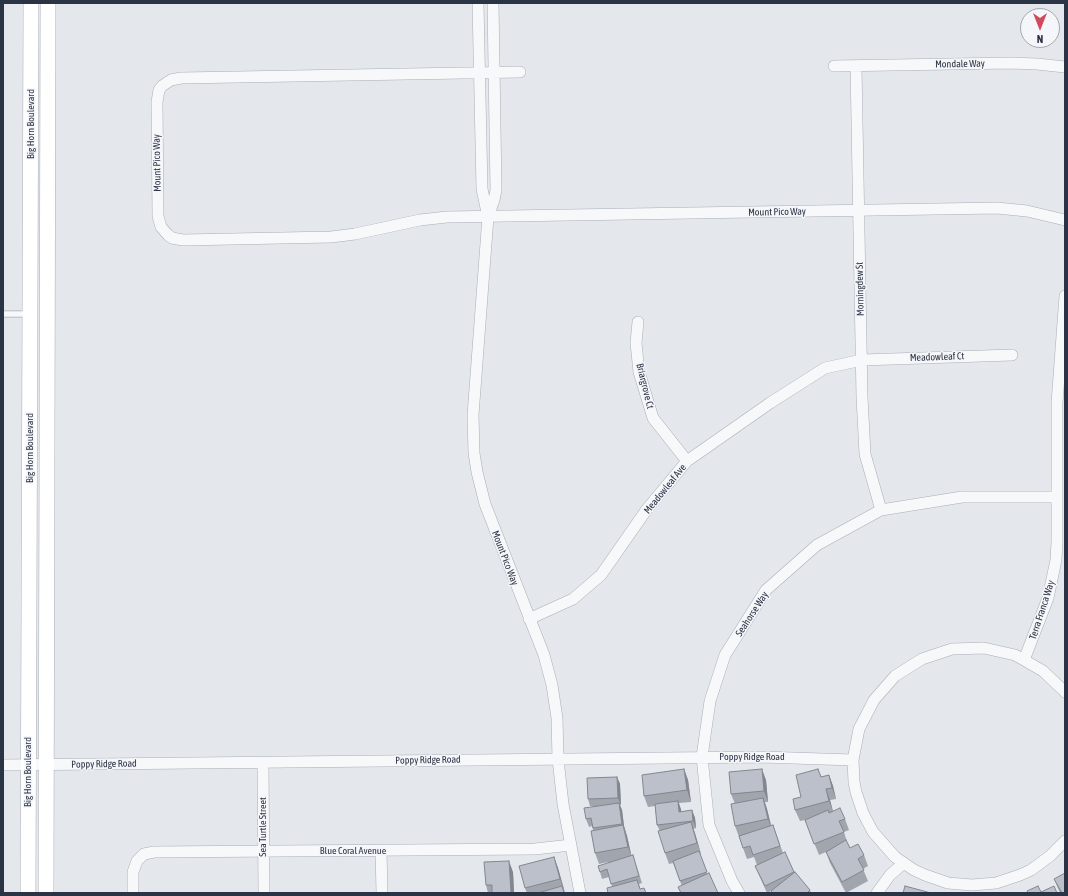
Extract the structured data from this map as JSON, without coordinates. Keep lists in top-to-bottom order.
{
  "streets": {
    "main road": ["Big Horn Boulevard"],
    "street": [
      "Mondale Way",
      "Mount Pico Way",
      "Morningdew St",
      "Meadowleaf Ct",
      "Briargrove Ct",
      "Meadowleaf Ave",
      "Terra Franca Way",
      "Seahorse Way",
      "Poppy Ridge Road",
      "Sea Turtle Street",
      "Blue Coral Avenue"
    ]
  },
  "crossings": [
    ["Mondale Way", "Morningdew St"],
    ["Big Horn Boulevard", "Poppy Ridge Road"],
    ["Mount Pico Way", "Morningdew St"],
    ["Mount Pico Way", "Meadowleaf Ave"],
    ["Mount Pico Way", "Poppy Ridge Road"],
    ["Mount Pico Way", "Blue Coral Avenue"],
    ["Morningdew St", "Meadowleaf Ct"],
    ["Morningdew St", "Meadowleaf Ave"],
    ["Morningdew St", "Seahorse Way"],
    ["Meadowleaf Ct", "Meadowleaf Ave"],
    ["Briargrove Ct", "Meadowleaf Ave"],
    ["Terra Franca Way", "Seahorse Way"],
    ["Seahorse Way", "Poppy Ridge Road"],
    ["Poppy Ridge Road", "Sea Turtle Street"],
    ["Sea Turtle Street", "Blue Coral Avenue"]
  ],
  "north": "bottom"
}
